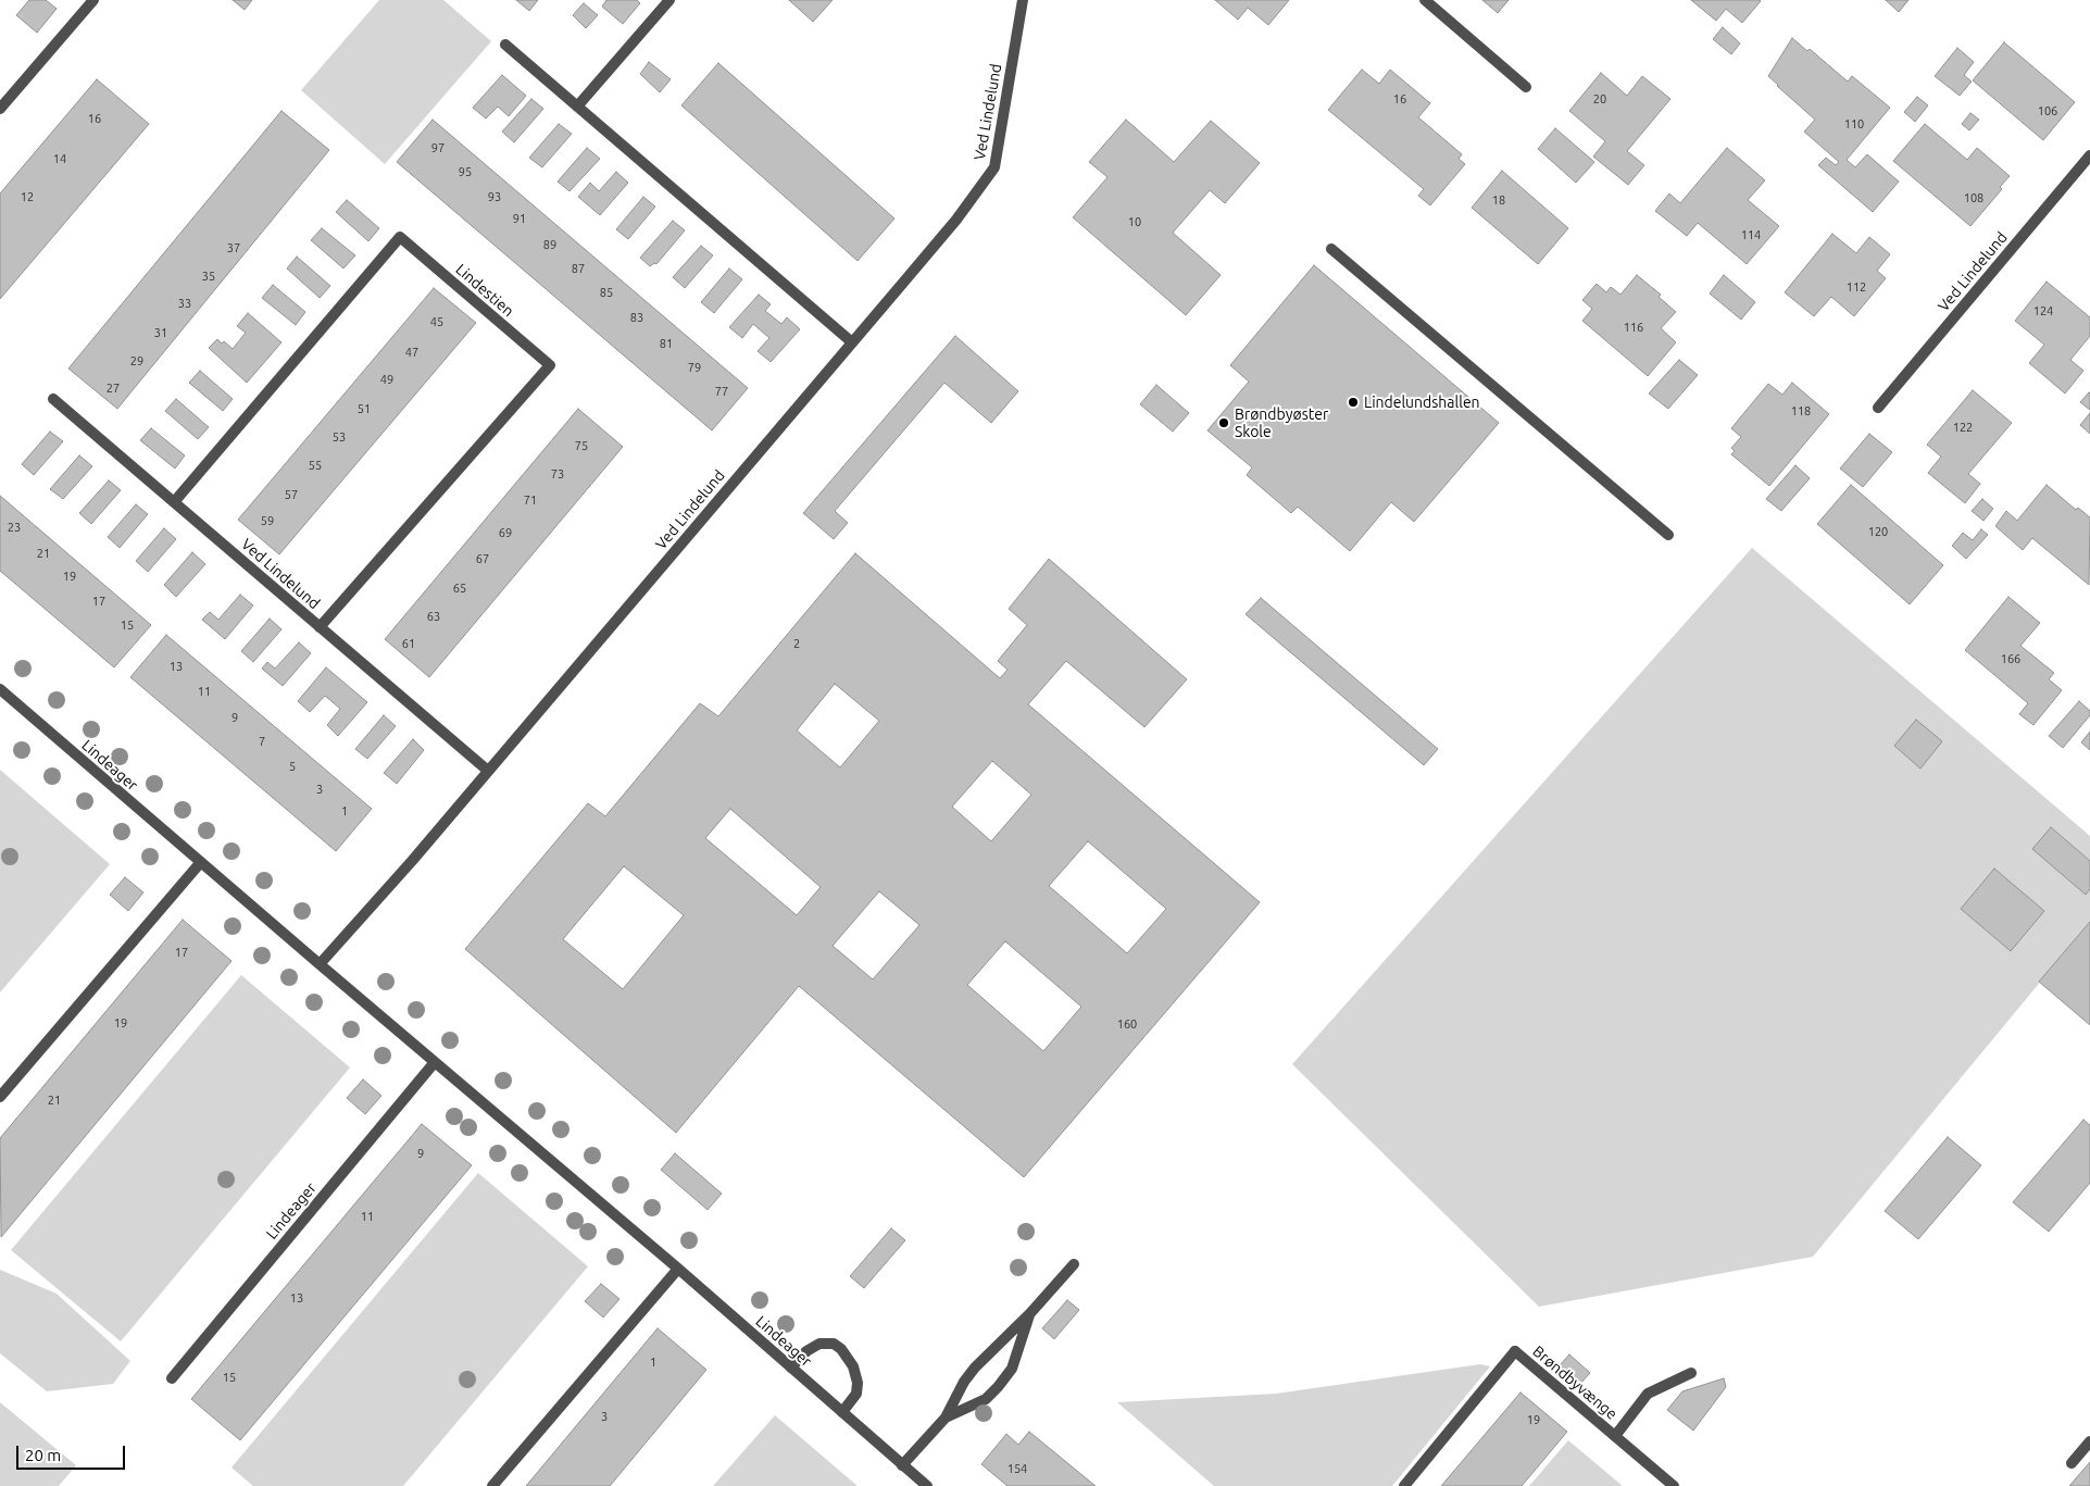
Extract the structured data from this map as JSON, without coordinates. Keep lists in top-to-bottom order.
{
  "streets": {
    "street": [
      "Ved Lindelund",
      "Lindestien",
      "Lindeager",
      "Brøndbyvænge"
    ]
  },
  "crossings": [
    ["Ved Lindelund", "Lindestien"],
    ["Ved Lindelund", "Lindeager"]
  ],
  "places": ["Lindelundshallen", "Brøndbyøster Skole"],
  "house_numbers": [
    "16",
    "20",
    "106",
    "16",
    "110",
    "97",
    "14",
    "95",
    "12",
    "93",
    "108",
    "18",
    "91",
    "10",
    "114",
    "89",
    "37",
    "87",
    "35",
    "112",
    "85",
    "33",
    "124",
    "83",
    "45",
    "116",
    "31",
    "81",
    "47",
    "29",
    "79",
    "49",
    "27",
    "77",
    "51",
    "118",
    "122",
    "53",
    "75",
    "55",
    "73",
    "57",
    "71",
    "59",
    "23",
    "120",
    "69",
    "21",
    "67",
    "19",
    "65",
    "17",
    "63",
    "15",
    "61",
    "2",
    "166",
    "13",
    "11",
    "9",
    "7",
    "5",
    "3",
    "1",
    "17",
    "19",
    "160",
    "21",
    "9",
    "11",
    "13",
    "1",
    "15",
    "3",
    "19",
    "154"
  ],
  "scale_bar": "20 m"
}
